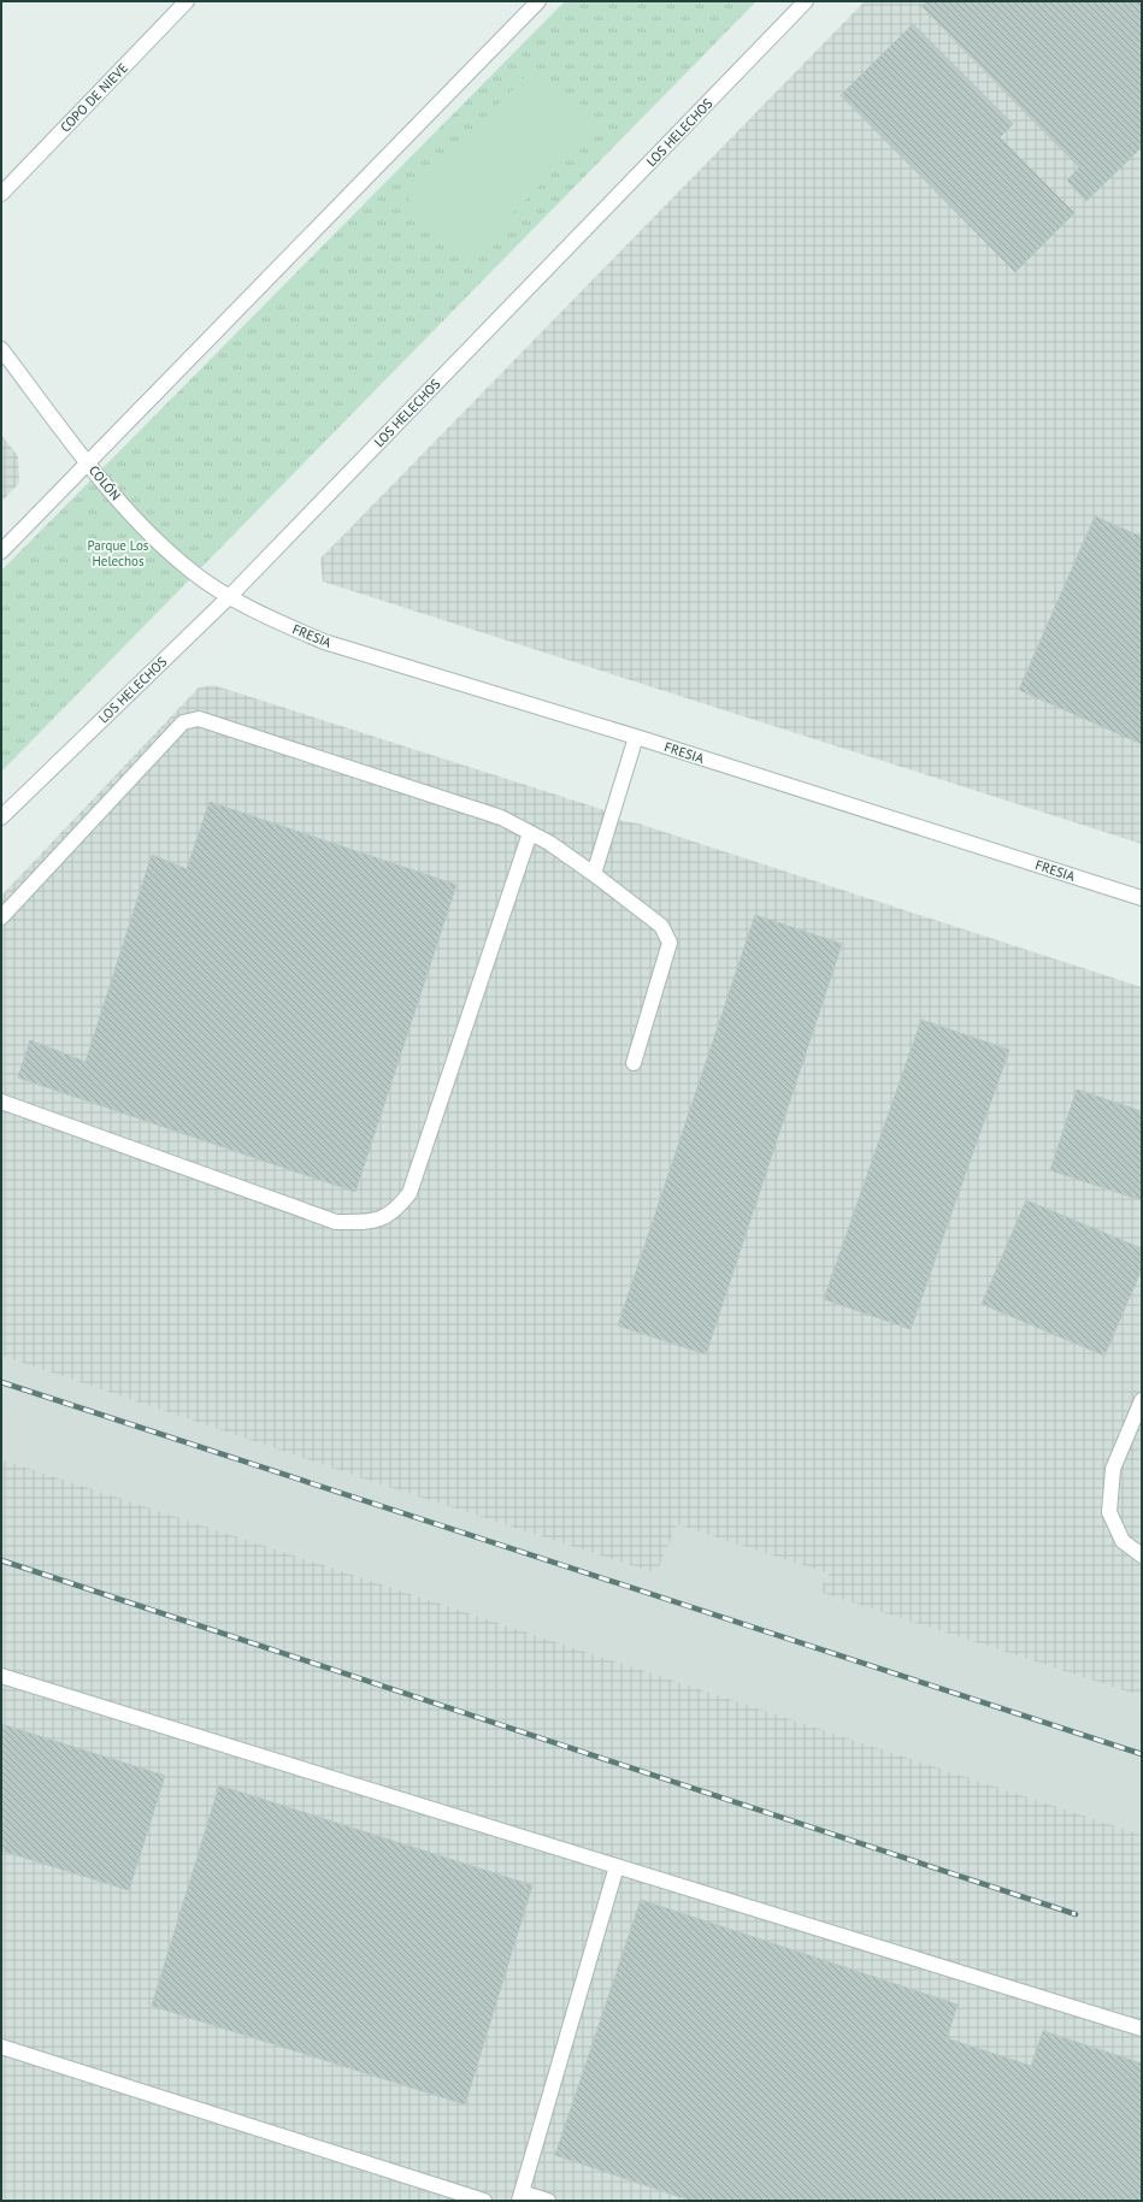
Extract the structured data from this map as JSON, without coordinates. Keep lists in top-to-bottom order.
{
  "streets": {
    "street": [
      "COPO DE NIEVE",
      "LOS HELECHOS",
      "COLÓN",
      "FRESIA"
    ]
  },
  "crossings": [
    ["LOS HELECHOS", "COLÓN"],
    ["LOS HELECHOS", "FRESIA"],
    ["COLÓN", "FRESIA"]
  ],
  "parks": ["Parque Los Helechos"]
}
